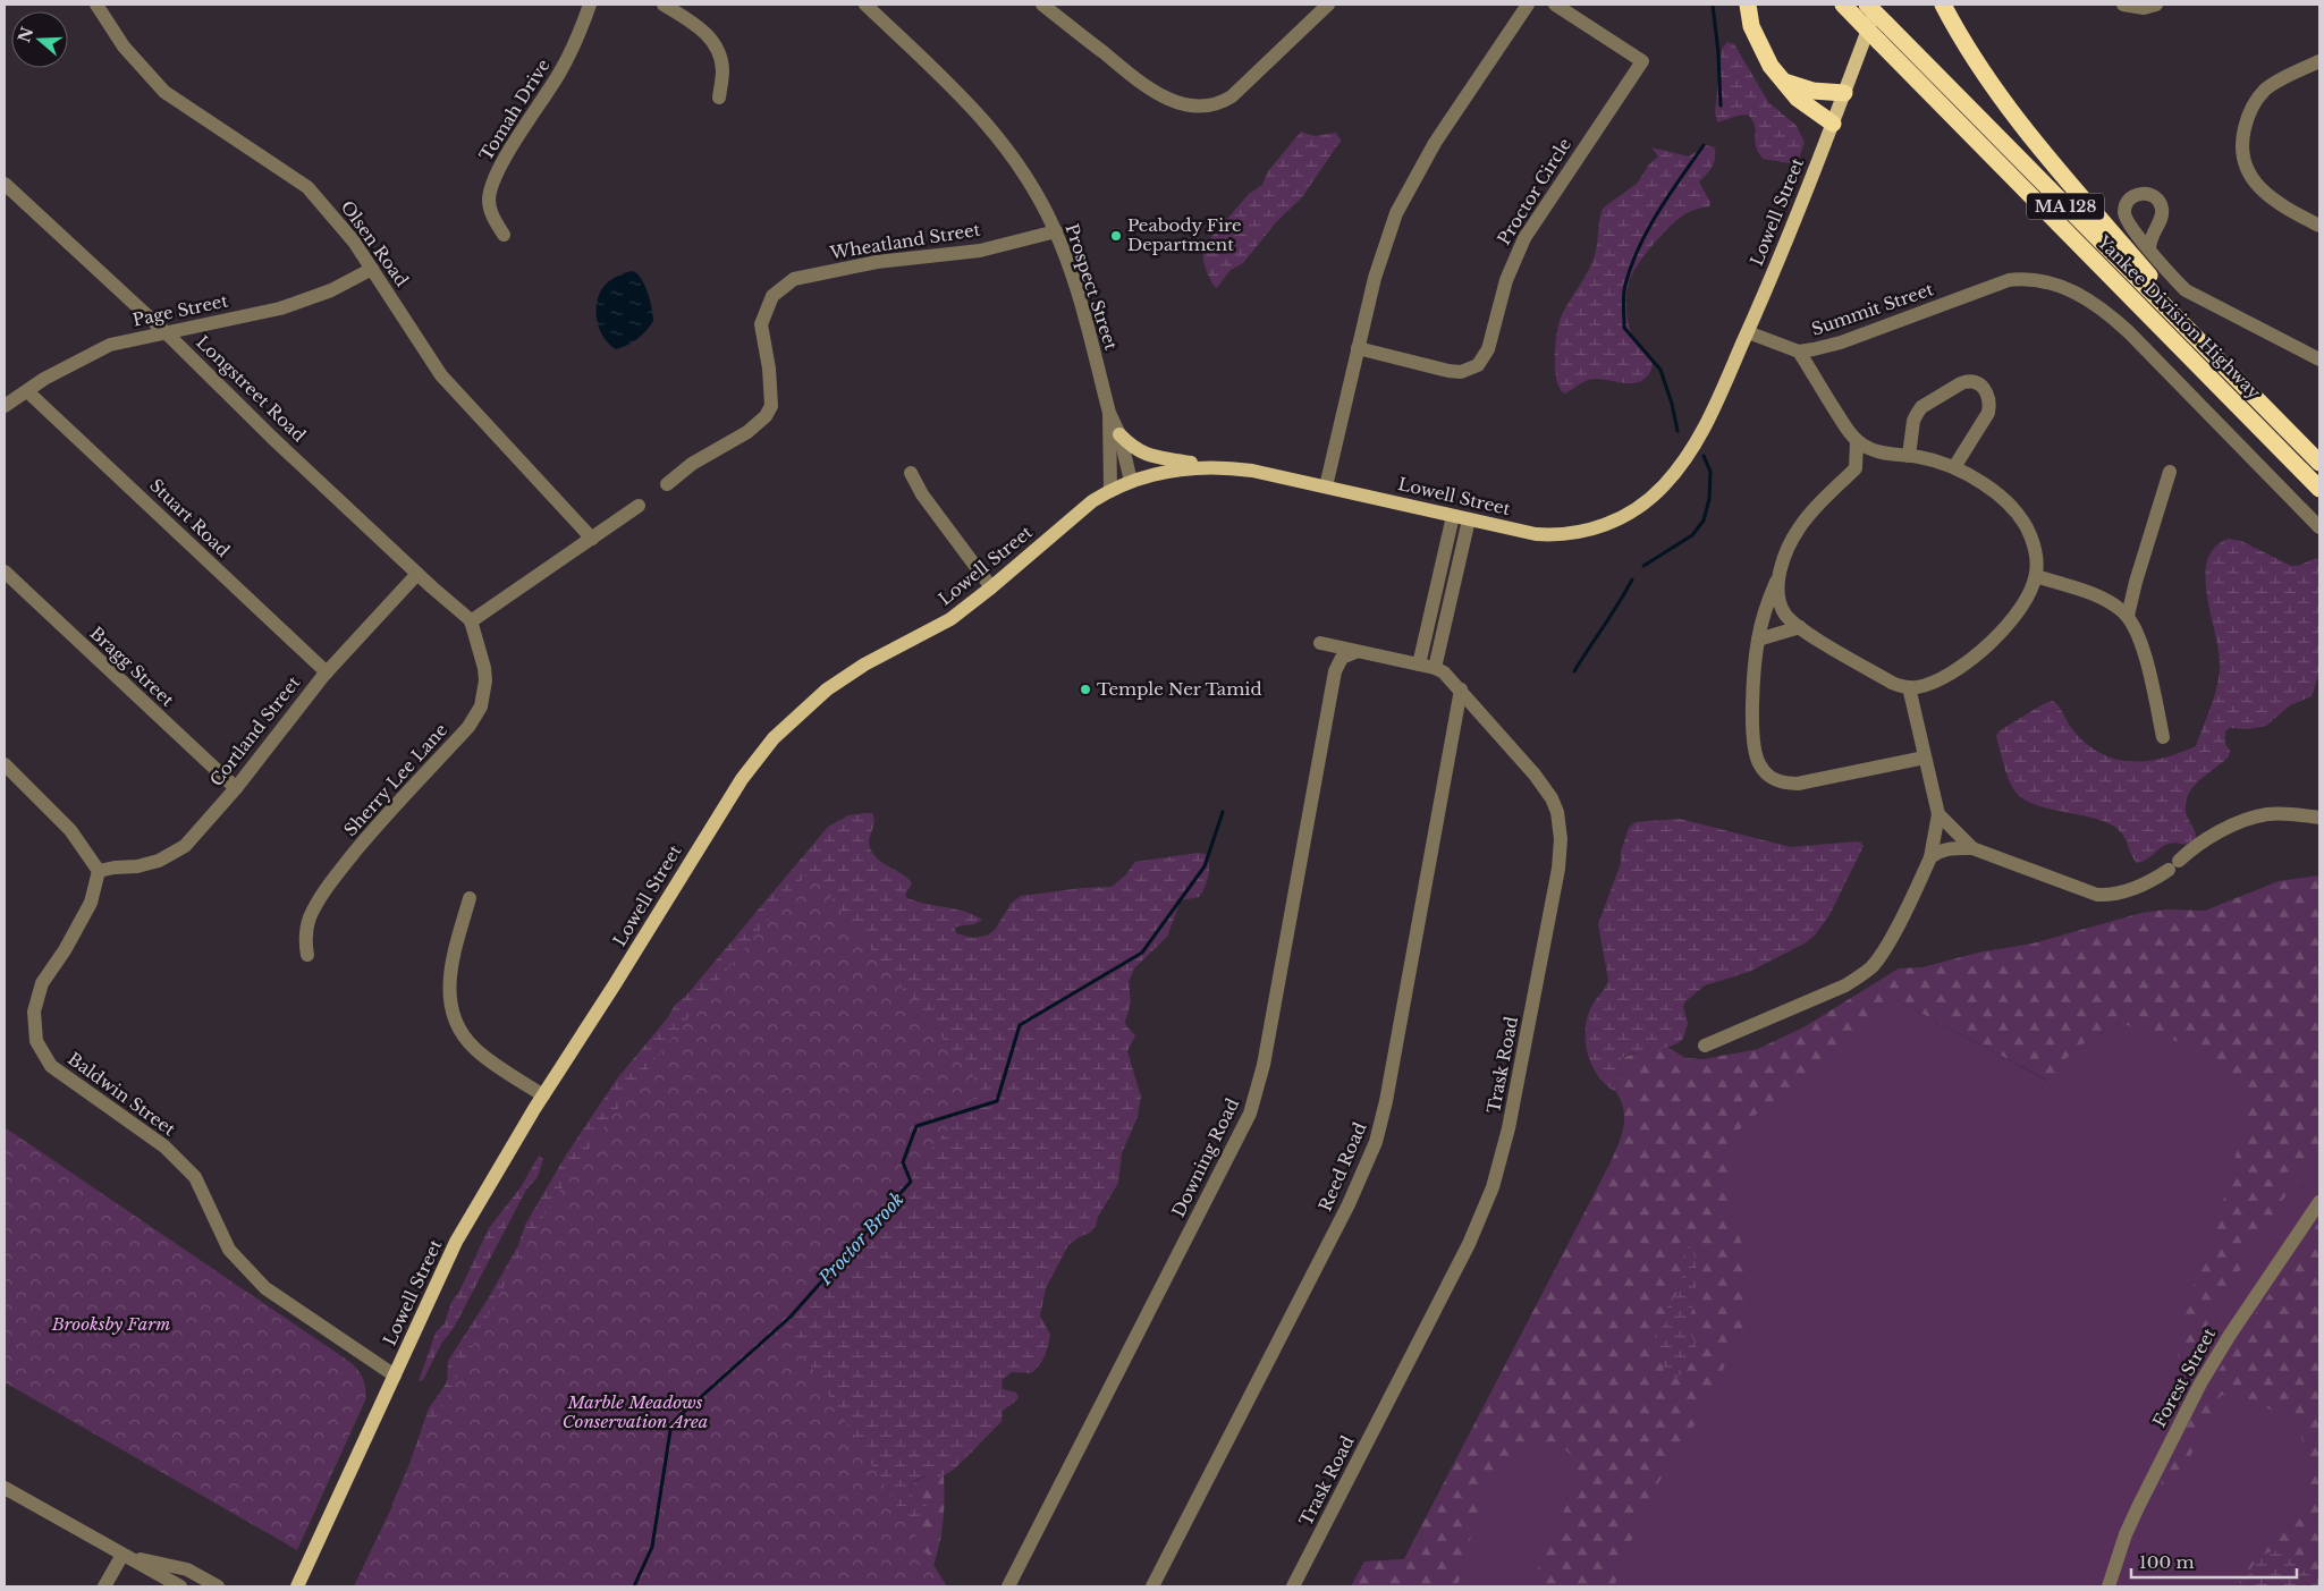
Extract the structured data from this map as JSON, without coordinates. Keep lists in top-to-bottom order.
{
  "streets": {
    "highway": ["MA 128", "Yankee Division Highway"],
    "main road": ["Lowell Street"],
    "street": [
      "Tomah Drive",
      "Proctor Circle",
      "Wheatland Street",
      "Olsen Road",
      "Prospect Street",
      "Summit Street",
      "Page Street",
      "Longstreet Road",
      "Stuart Road",
      "Bragg Street",
      "Cortland Street",
      "Sherry Lee Lane",
      "Trask Road",
      "Baldwin Street",
      "Downing Road",
      "Reed Road",
      "Forest Street"
    ]
  },
  "crossings": [
    ["Lowell Street", "Prospect Street"],
    ["Lowell Street", "Summit Street"],
    ["Lowell Street", "Baldwin Street"],
    ["Wheatland Street", "Prospect Street"],
    ["Olsen Road", "Page Street"],
    ["Page Street", "Longstreet Road"],
    ["Page Street", "Stuart Road"],
    ["Longstreet Road", "Cortland Street"],
    ["Longstreet Road", "Sherry Lee Lane"],
    ["Stuart Road", "Cortland Street"],
    ["Bragg Street", "Cortland Street"],
    ["Cortland Street", "Baldwin Street"],
    ["Trask Road", "Downing Road"],
    ["Trask Road", "Reed Road"]
  ],
  "water": ["Proctor Brook"],
  "parks": ["Brooksby Farm", "Marble Meadows Conservation Area"],
  "places": ["Peabody Fire Department", "Temple Ner Tamid"],
  "scale_bar": "100 m",
  "north": "left"
}
